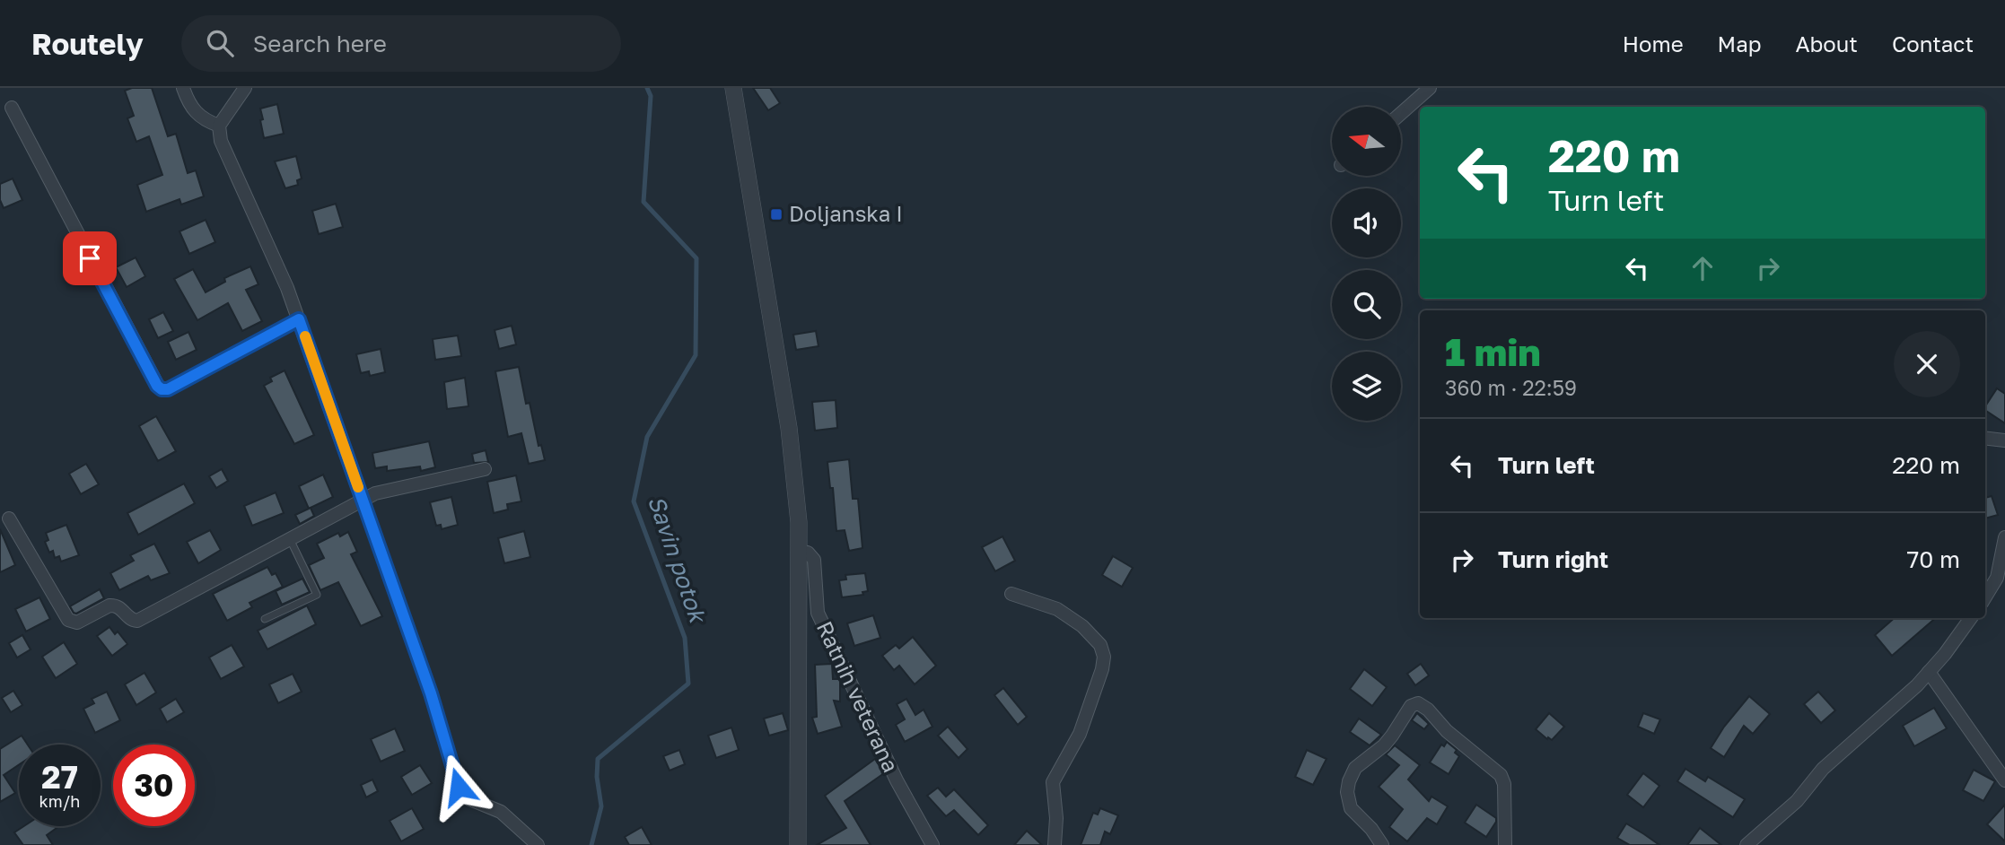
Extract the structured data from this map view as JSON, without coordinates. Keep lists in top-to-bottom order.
{
  "streets": {
    "street": ["Ratnih veterana"]
  },
  "water": ["Savin potok"],
  "places": {
    "transit": ["Doljanska I"]
  },
  "north": "left",
  "page": {
    "header": "Routely",
    "search": "Search here",
    "nav": [
      "Home",
      "Map",
      "About",
      "Contact"
    ],
    "turn": ["220 m", "Turn left"],
    "heading": ["1 min", "360 m · 22:59"],
    "list": [
      {
        "name": "Turn left",
        "value": "220 m"
      },
      {
        "name": "Turn right",
        "value": "70 m"
      }
    ],
    "speed": "27 km/h",
    "limit": "30"
  }
}
